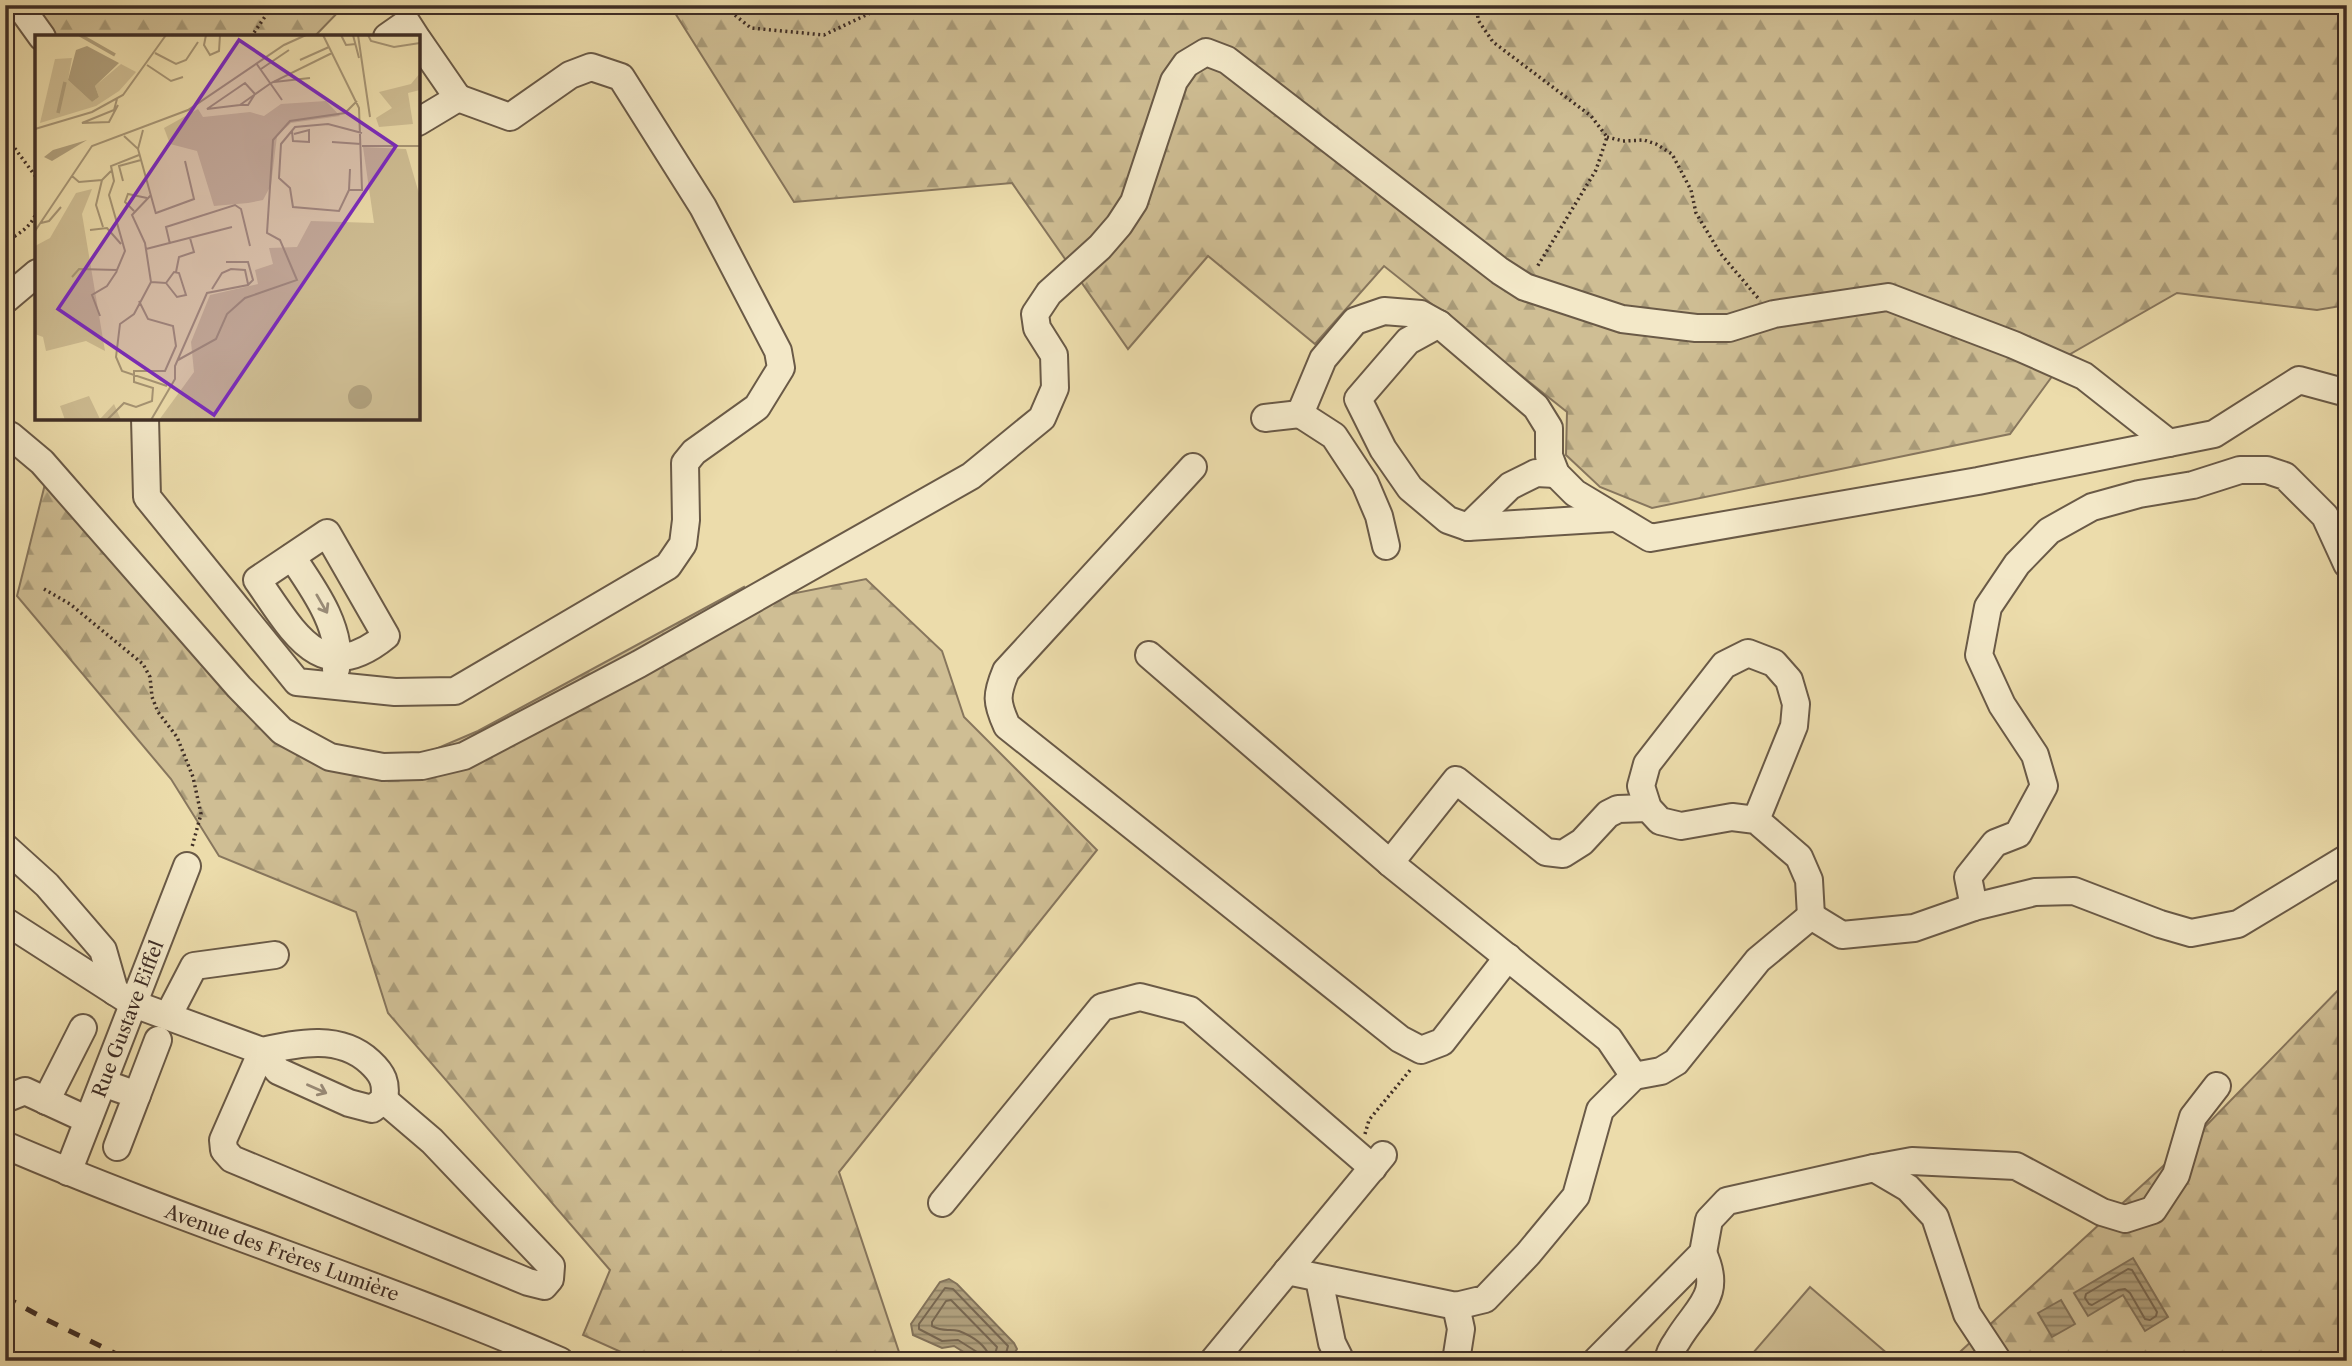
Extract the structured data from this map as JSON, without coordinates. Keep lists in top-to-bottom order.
{
  "streets": {
    "street": ["Rue Gustave Eiffel", "Avenue des Frères Lumière"]
  },
  "crossings": [
    ["Rue Gustave Eiffel", "Avenue des Frères Lumière"]
  ]
}
